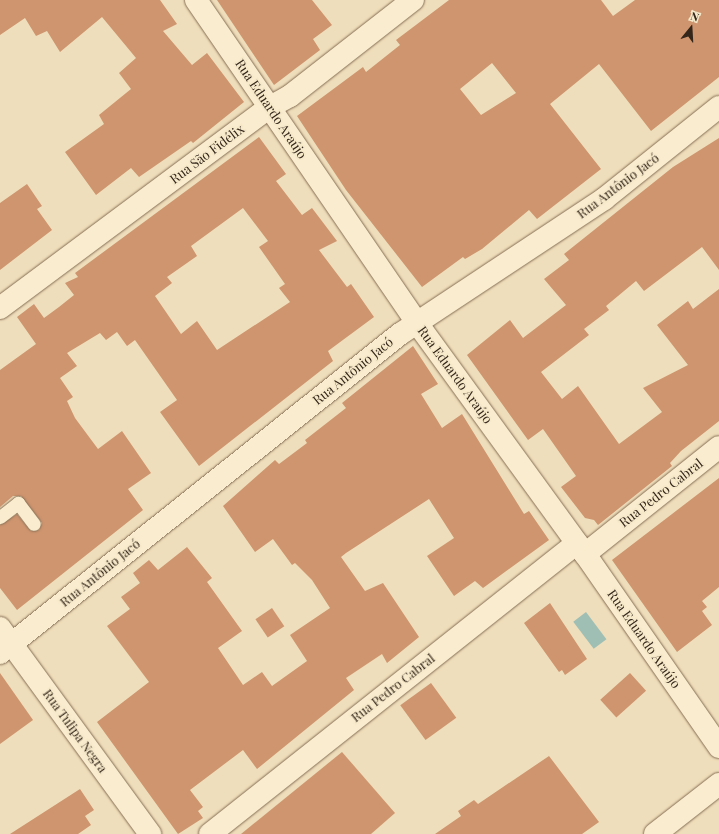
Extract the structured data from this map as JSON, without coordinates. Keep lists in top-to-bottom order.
{
  "streets": {
    "street": [
      "Rua Eduardo Araújo",
      "Rua São Fidélix",
      "Rua Antônio Jacó",
      "Rua Pedro Cabral",
      "Rua Tulipa Negra"
    ]
  },
  "crossings": [
    ["Rua Eduardo Araújo", "Rua São Fidélix"],
    ["Rua Eduardo Araújo", "Rua Antônio Jacó"],
    ["Rua Eduardo Araújo", "Rua Pedro Cabral"],
    ["Rua Antônio Jacó", "Rua Tulipa Negra"]
  ],
  "north": "top"
}
